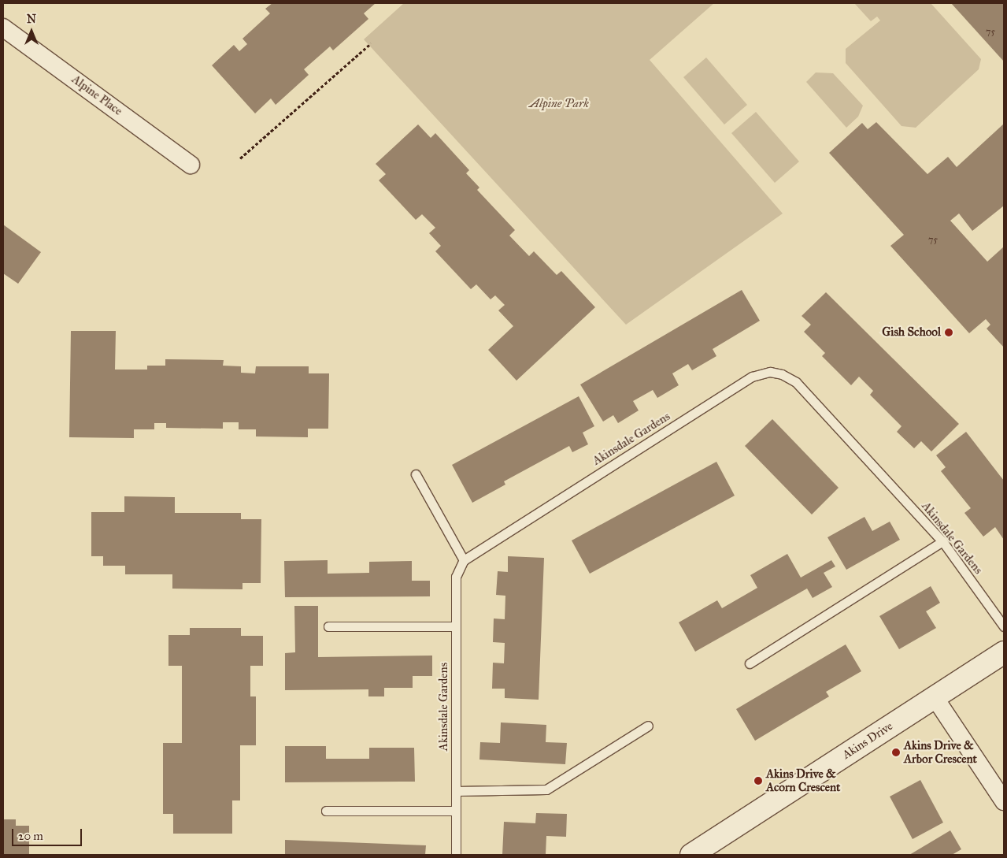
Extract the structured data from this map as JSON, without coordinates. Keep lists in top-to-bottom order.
{
  "streets": {
    "street": ["Alpine Place", "Akins Drive"],
    "lane": ["Akinsdale Gardens"]
  },
  "parks": ["Alpine Park"],
  "places": ["Gish School", "Akins Drive & Arbor Crescent", "Akins Drive & Acorn Crescent"],
  "house_numbers": ["75", "75"],
  "scale_bar": "20 m",
  "north": "top"
}
